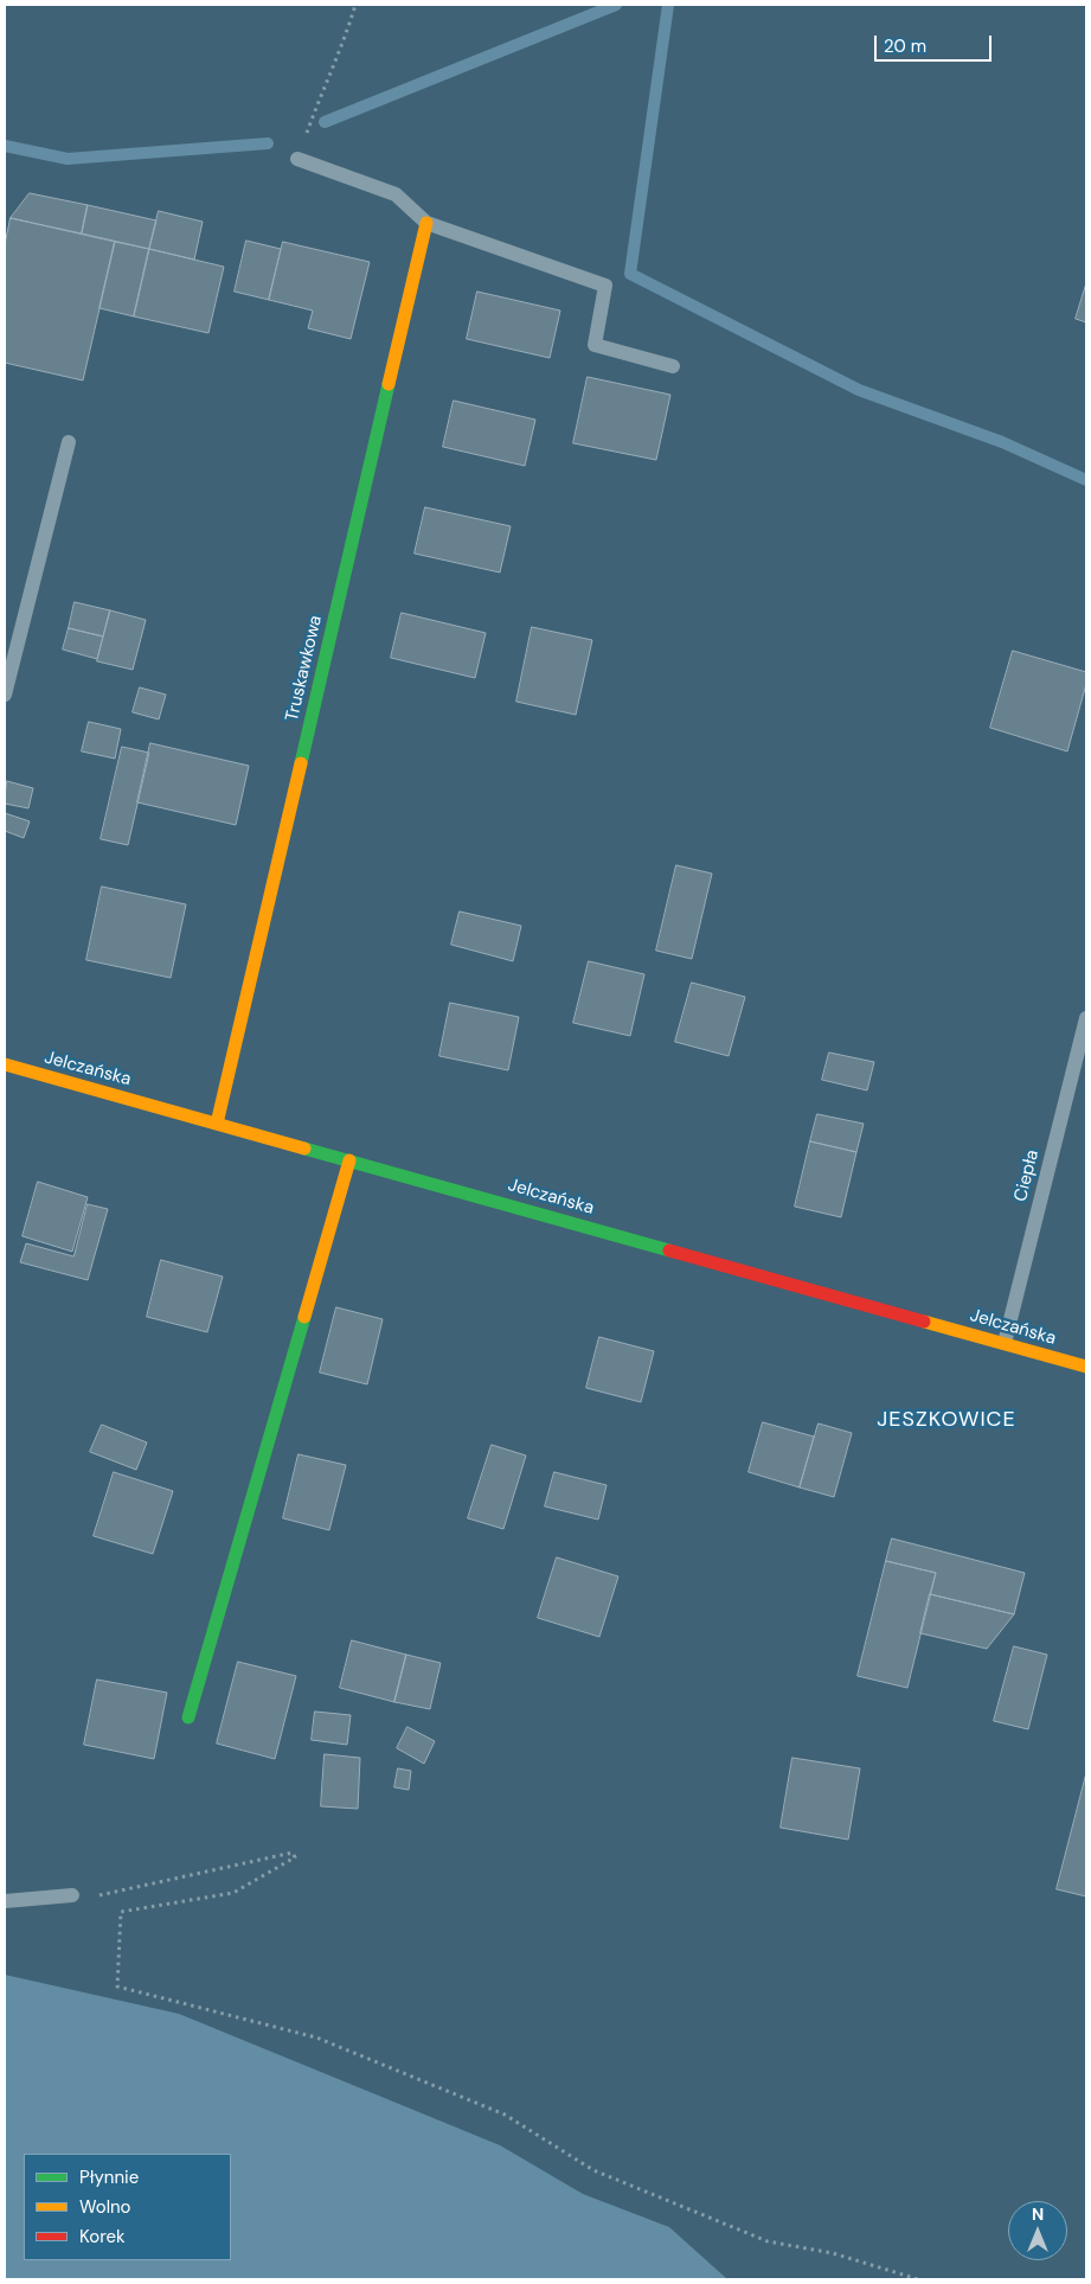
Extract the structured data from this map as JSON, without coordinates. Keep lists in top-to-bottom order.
{
  "streets": {
    "street": ["Truskawkowa", "Jelczańska"],
    "lane": ["Ciepła"]
  },
  "crossings": [
    ["Truskawkowa", "Jelczańska"],
    ["Jelczańska", "Ciepła"]
  ],
  "districts": ["JESZKOWICE"],
  "legend": ["Płynnie", "Wolno", "Korek"],
  "scale_bar": "20 m",
  "north": "top"
}
